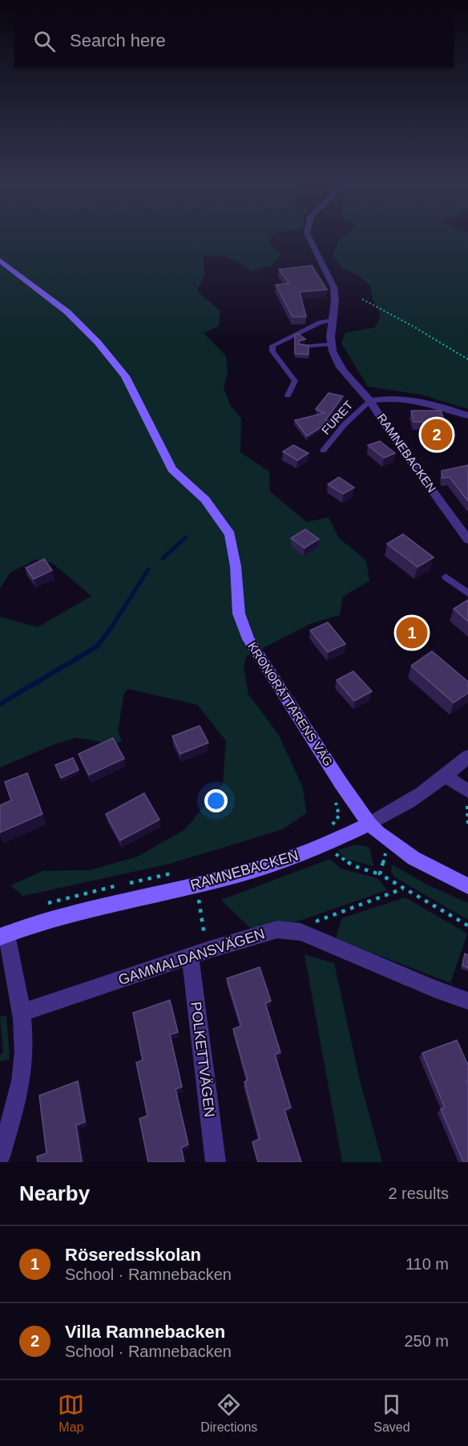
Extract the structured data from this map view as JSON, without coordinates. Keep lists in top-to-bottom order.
{
  "streets": {
    "street": [
      "RAMNEBACKEN",
      "KRONORÄTTARENS VÄG",
      "GAMMALDANSVÄGEN",
      "POLKETTVÄGEN"
    ],
    "lane": ["FURET"]
  },
  "crossings": [
    ["FURET", "RAMNEBACKEN"],
    ["RAMNEBACKEN", "KRONORÄTTARENS VÄG"],
    ["GAMMALDANSVÄGEN", "POLKETTVÄGEN"]
  ],
  "page": {
    "search": "Search here",
    "pins": ["2", "1"],
    "heading": ["Nearby", "2 results"],
    "list": [
      {
        "mark": "1",
        "name": "Röseredsskolan",
        "note": "School · Ramnebacken",
        "value": "110 m"
      },
      {
        "mark": "2",
        "name": "Villa Ramnebacken",
        "note": "School · Ramnebacken",
        "value": "250 m"
      }
    ],
    "nav": ["Map", "Directions", "Saved"]
  }
}
